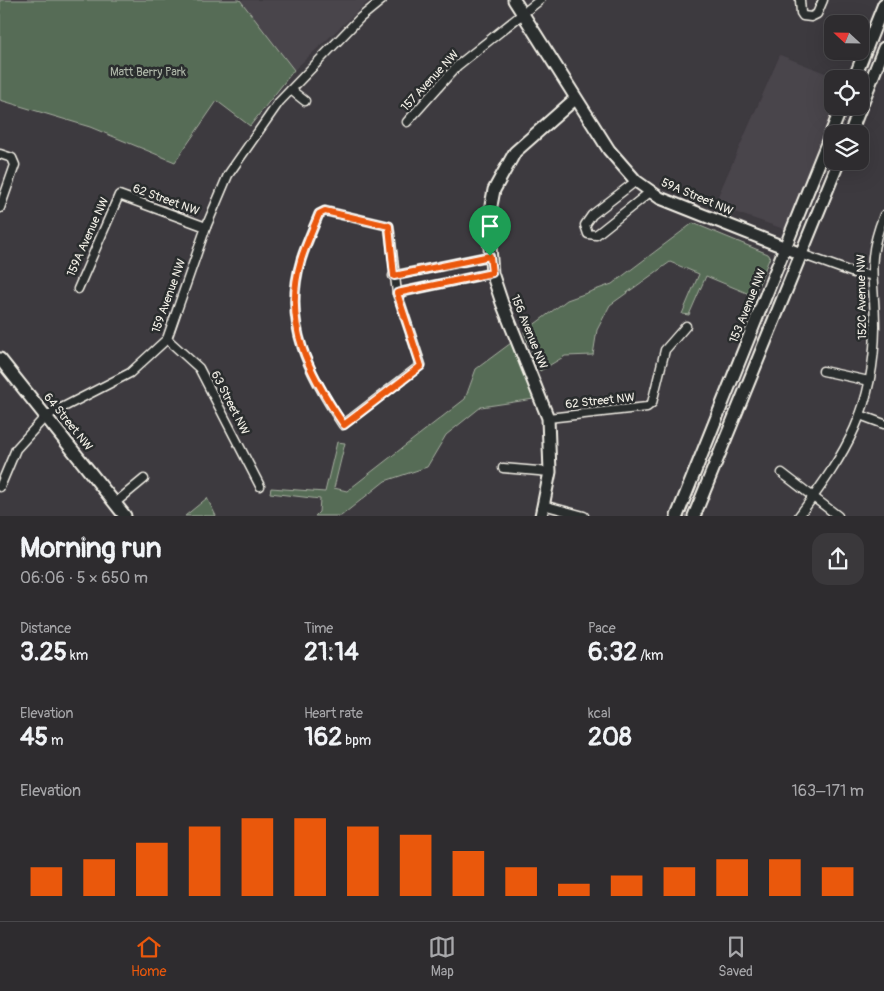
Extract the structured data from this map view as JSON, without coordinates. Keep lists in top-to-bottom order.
{
  "streets": {
    "street": [
      "157 Avenue NW",
      "59A Street NW",
      "62 Street NW",
      "159A Avenue NW",
      "159 Avenue NW",
      "152C Avenue NW",
      "153 Avenue NW",
      "156 Avenue NW",
      "63 Street NW",
      "64 Street NW"
    ]
  },
  "crossings": [
    ["157 Avenue NW", "59A Street NW"],
    ["59A Street NW", "152C Avenue NW"],
    ["59A Street NW", "153 Avenue NW"],
    ["59A Street NW", "156 Avenue NW"],
    ["62 Street NW", "159A Avenue NW"],
    ["62 Street NW", "159 Avenue NW"],
    ["62 Street NW", "156 Avenue NW"],
    ["159 Avenue NW", "63 Street NW"],
    ["159 Avenue NW", "64 Street NW"]
  ],
  "parks": ["Matt Berry Park"],
  "north": "left",
  "page": {
    "heading": ["Morning run", "06:06 · 5 × 650 m"],
    "stats": [
      ["Distance", "3.25 km"],
      ["Time", "21:14"],
      ["Pace", "6:32 /km"],
      ["Elevation", "45 m"],
      ["Heart rate", "162 bpm"],
      ["kcal", "208"]
    ],
    "chart": ["Elevation", "163–171 m"],
    "tabs": ["Home", "Map", "Saved"]
  }
}
